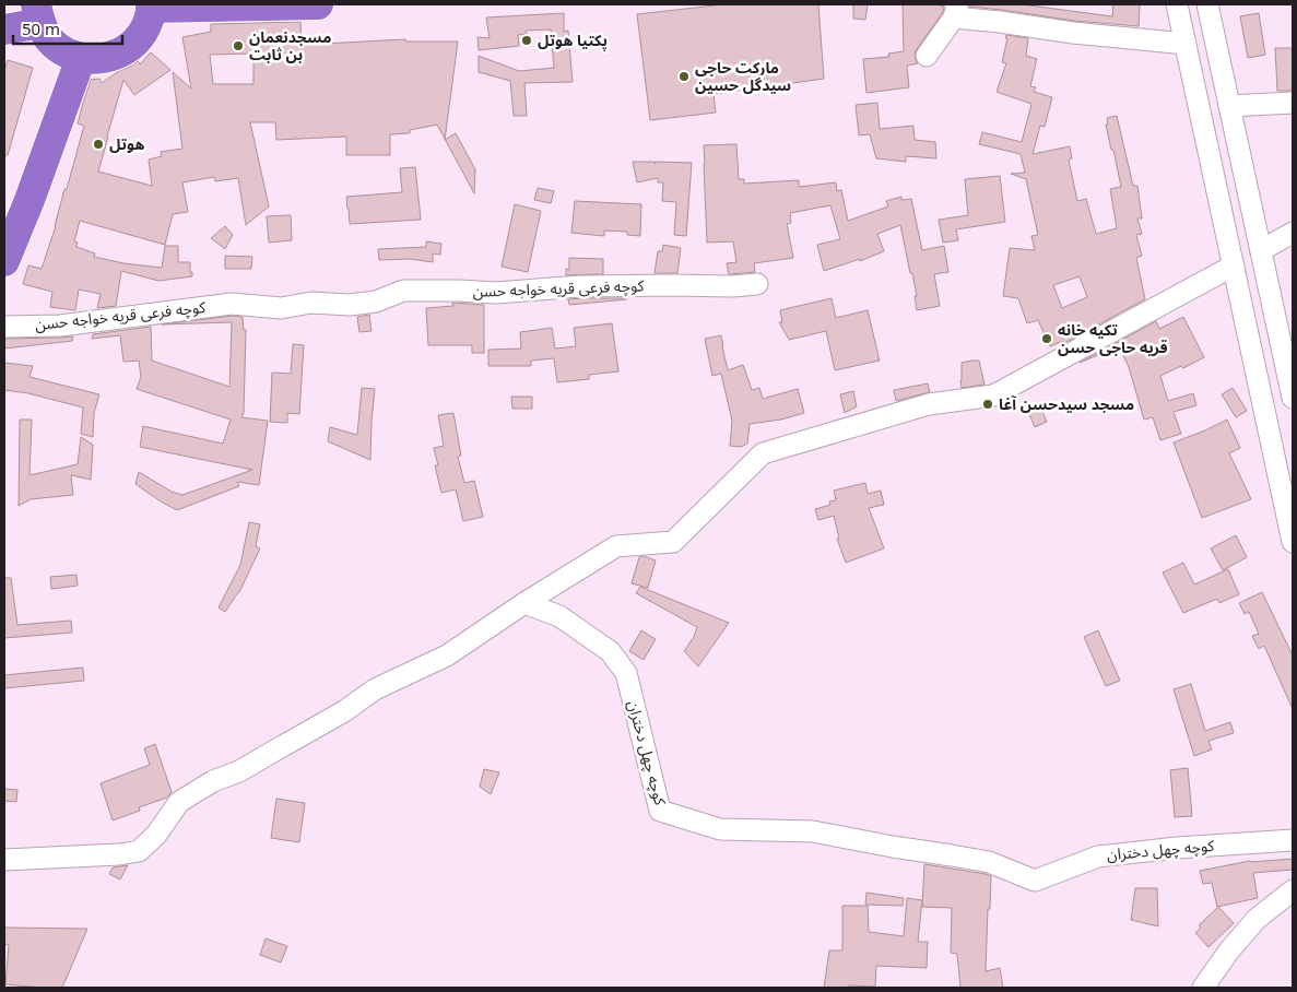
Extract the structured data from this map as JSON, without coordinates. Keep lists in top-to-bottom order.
{
  "streets": {
    "street": ["کوچه فرعی قریه خواجه حسن", "کوچه چهل دختران"]
  },
  "places": [
    "پکتیا هوتل",
    "مسجدنعمان بن ثابت",
    "مارکت حاجی سیدگل حسین",
    "هوتل",
    "تکیه خانه قریه حاجی حسن",
    "مسجد سیدحسن آغا"
  ],
  "scale_bar": "50 m"
}
